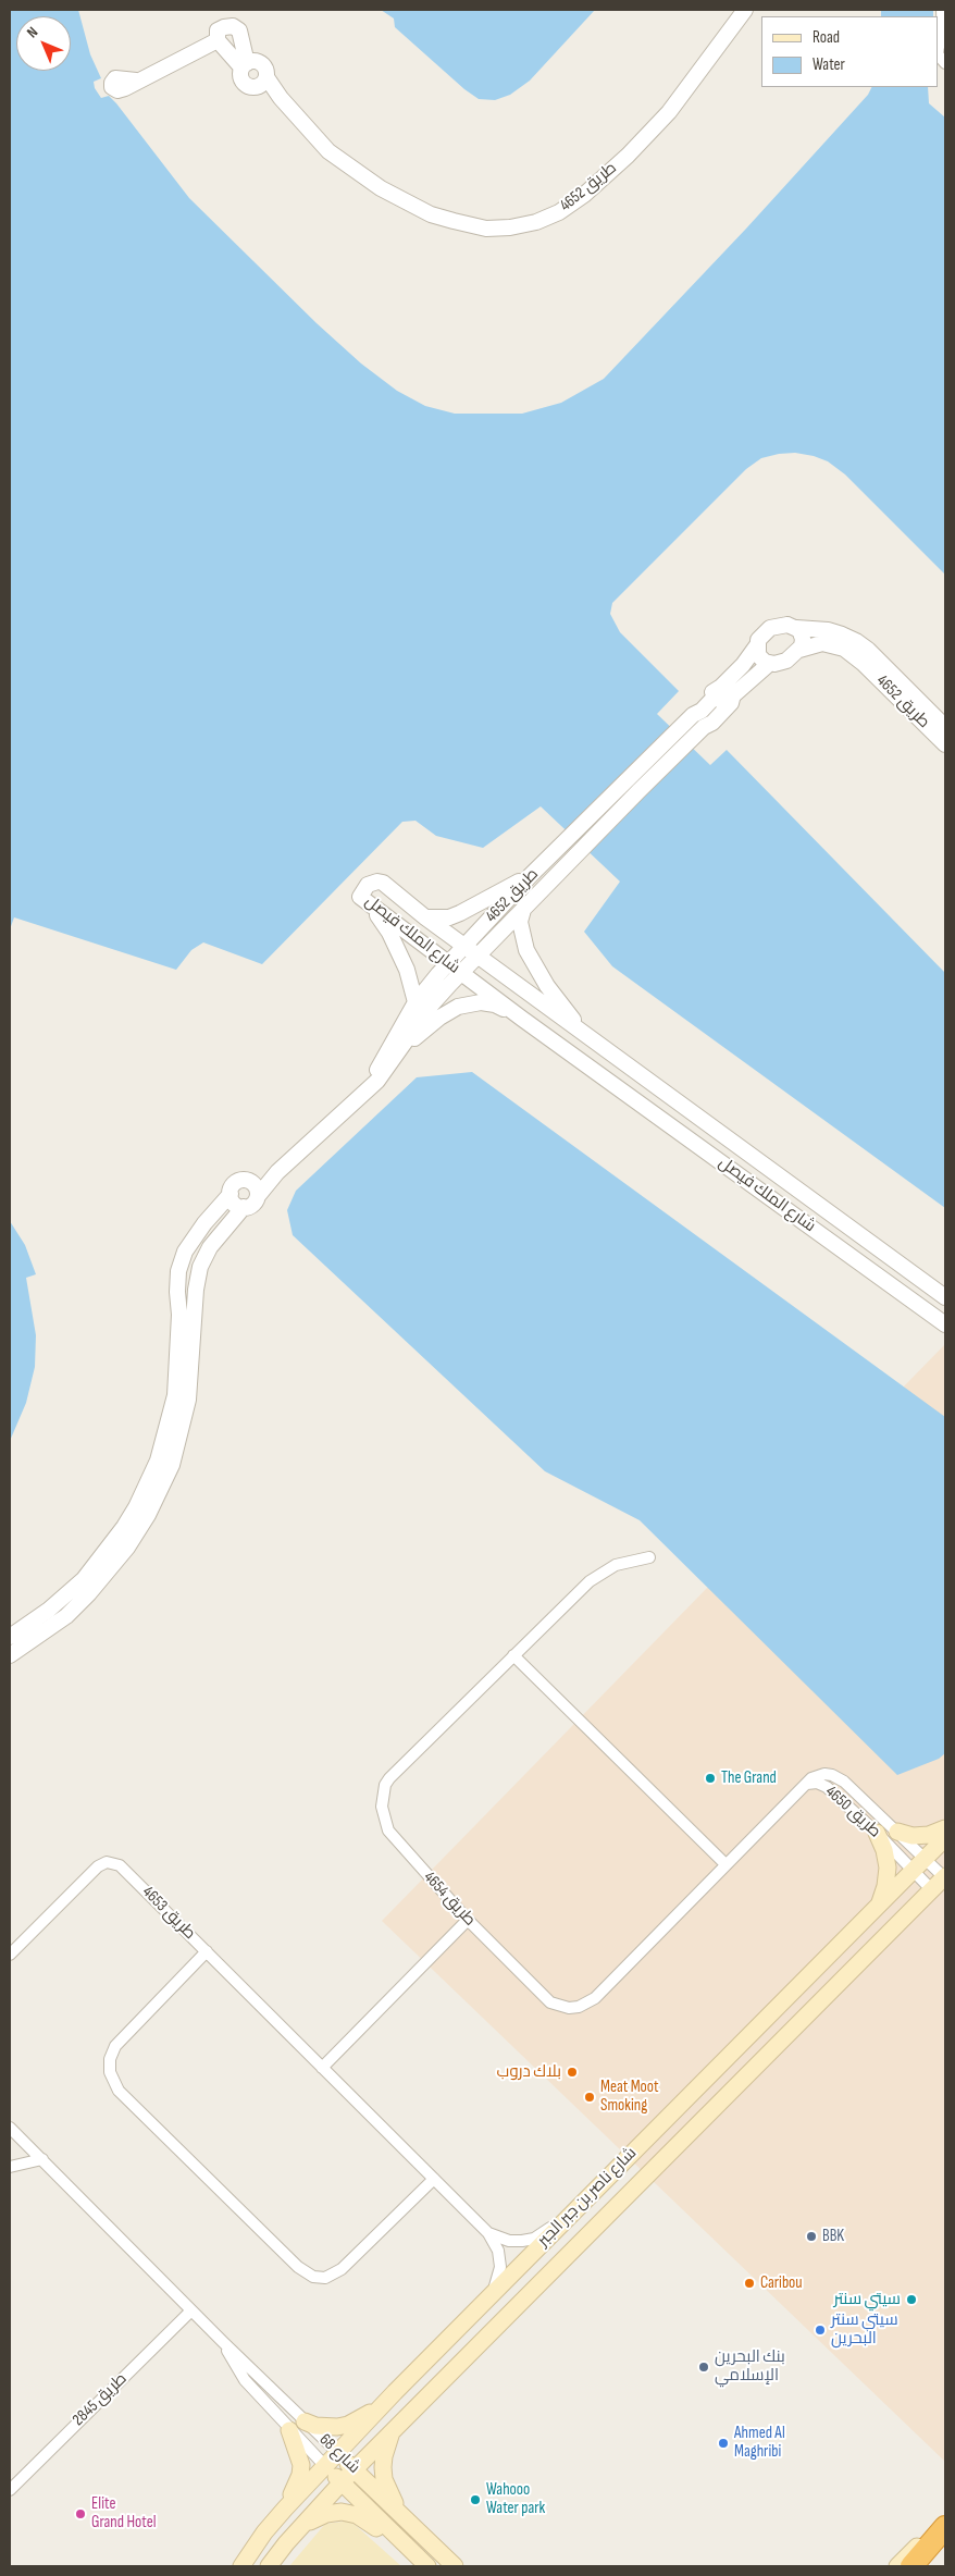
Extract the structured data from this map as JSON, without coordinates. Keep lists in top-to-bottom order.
{
  "streets": {
    "main road": ["شارع ناصر بن جبر الجبر", "شارع 68"],
    "street": [
      "طريق 4652",
      "شارع الملك فيصل",
      "طريق 4650",
      "طريق 4654",
      "طريق 4653",
      "طريق 2845"
    ]
  },
  "crossings": [
    ["طريق 4652", "شارع الملك فيصل"],
    ["طريق 4650", "طريق 4654"],
    ["طريق 4650", "شارع ناصر بن جبر الجبر"],
    ["طريق 4653", "شارع ناصر بن جبر الجبر"],
    ["شارع ناصر بن جبر الجبر", "شارع 68"],
    ["طريق 2845", "شارع 68"]
  ],
  "places": [
    "The Grand",
    "بلاك دروب",
    "Meat Moot Smoking",
    "BBK",
    "Caribou",
    "سيتي سنتر",
    "سيتي سنتر البحرين",
    "بنك البحرين الإسلامي",
    "Ahmed Al Maghribi",
    "Wahooo Water park",
    "Elite Grand Hotel"
  ],
  "legend": ["Road", "Water"],
  "north": "top left"
}
